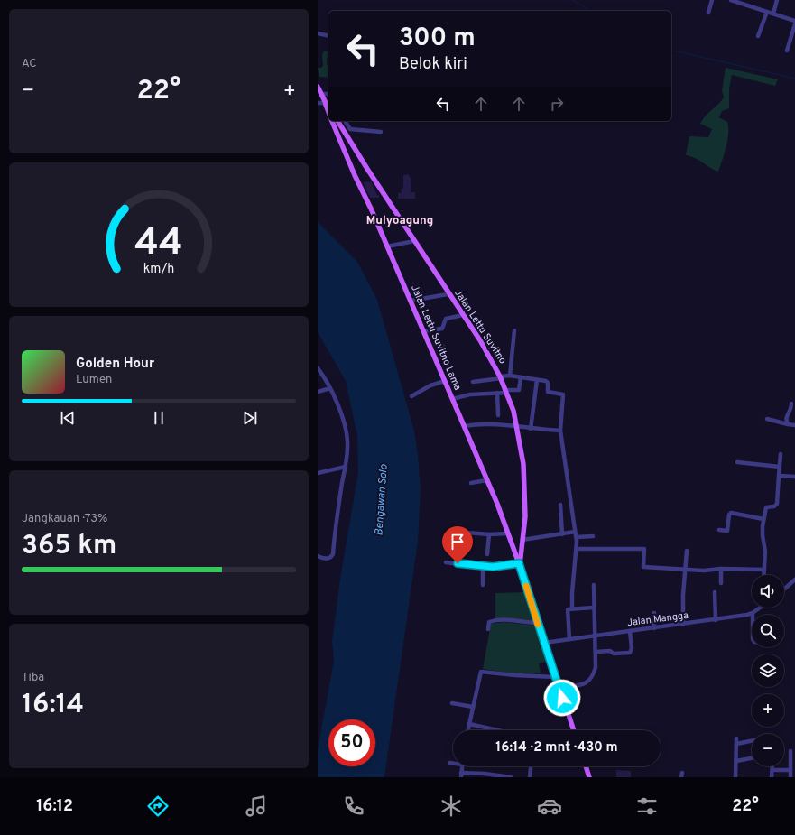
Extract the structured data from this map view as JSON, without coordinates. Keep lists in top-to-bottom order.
{
  "streets": {
    "main road": ["Jalan Lettu Suyitno", "Jalan Lettu Suyitno Lama"],
    "street": ["Jalan Mangga"]
  },
  "crossings": [
    ["Jalan Lettu Suyitno", "Jalan Lettu Suyitno Lama"],
    ["Jalan Lettu Suyitno", "Jalan Mangga"]
  ],
  "districts": ["Mulyoagung"],
  "water": ["Bengawan Solo"],
  "page": {
    "tile": [
      "AC",
      ["Jangkauan · 73%", "365 km"],
      ["Tiba", "16:14"]
    ],
    "turn": ["300 m", "Belok kiri"],
    "heat": ["−", "22°", "+"],
    "song": ["Golden Hour", "Lumen"],
    "map_buttons": ["+", "−"],
    "limit": "50",
    "trip": "16:14 · 2 mnt · 430 m",
    "tabs": ["16:12", "22°"],
    "gauge": ["44", "km/h"]
  }
}
